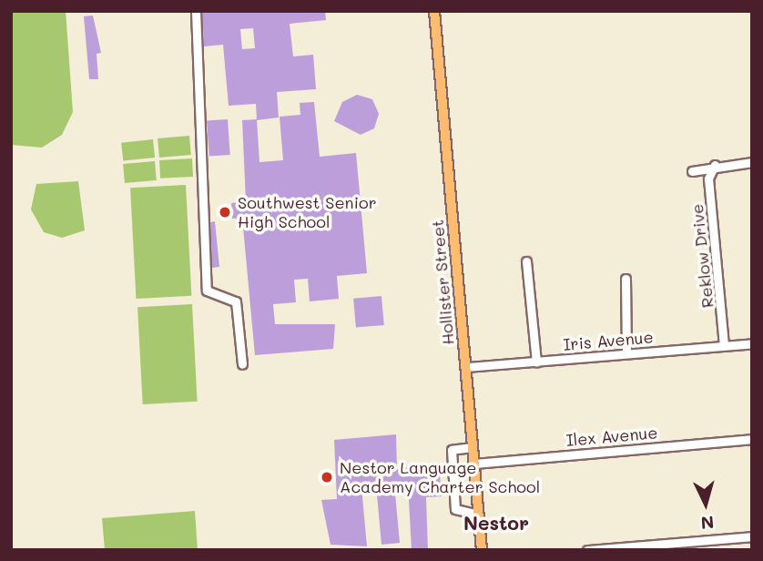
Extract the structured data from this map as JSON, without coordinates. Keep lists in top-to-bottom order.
{
  "streets": {
    "main road": ["Hollister Street"],
    "street": ["Reklow Drive", "Iris Avenue", "Ilex Avenue"]
  },
  "crossings": [
    ["Reklow Drive", "Iris Avenue"],
    ["Hollister Street", "Iris Avenue"],
    ["Hollister Street", "Ilex Avenue"]
  ],
  "districts": ["Nestor"],
  "places": ["Southwest Senior High School", "Nestor Language Academy Charter School"],
  "north": "bottom"
}
